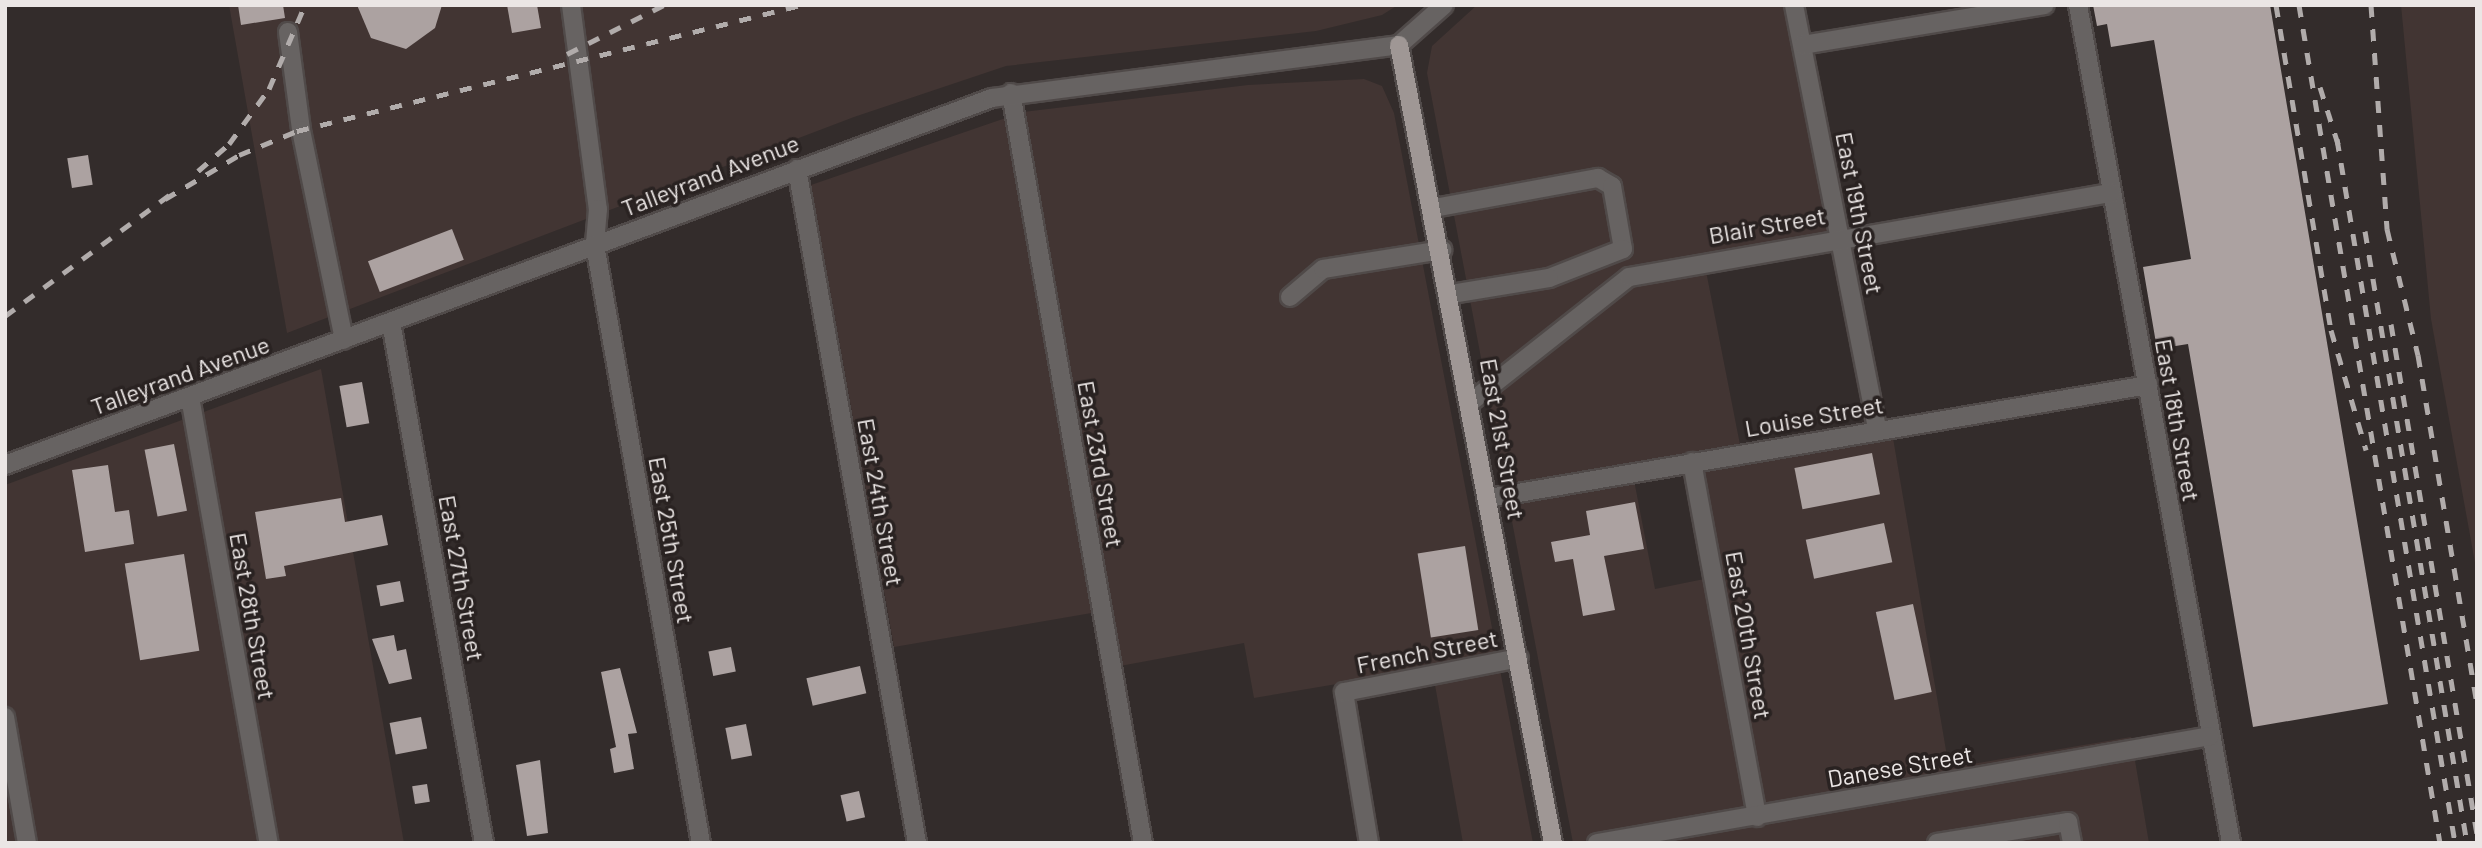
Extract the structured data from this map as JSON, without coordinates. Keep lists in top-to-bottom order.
{
  "streets": {
    "main road": ["East 21st Street"],
    "street": [
      "Talleyrand Avenue",
      "East 19th Street",
      "Blair Street",
      "Louise Street",
      "East 18th Street",
      "East 23rd Street",
      "East 24th Street",
      "East 25th Street",
      "East 27th Street",
      "East 28th Street",
      "East 20th Street",
      "French Street",
      "Danese Street"
    ]
  },
  "crossings": [
    ["Talleyrand Avenue", "East 21st Street"],
    ["Talleyrand Avenue", "East 23rd Street"],
    ["Talleyrand Avenue", "East 24th Street"],
    ["Talleyrand Avenue", "East 25th Street"],
    ["Talleyrand Avenue", "East 27th Street"],
    ["Talleyrand Avenue", "East 28th Street"],
    ["East 19th Street", "Blair Street"],
    ["East 19th Street", "Louise Street"],
    ["Blair Street", "East 18th Street"],
    ["Blair Street", "East 21st Street"],
    ["Louise Street", "East 18th Street"],
    ["Louise Street", "East 21st Street"],
    ["Louise Street", "East 20th Street"],
    ["East 18th Street", "Danese Street"],
    ["East 21st Street", "French Street"],
    ["East 20th Street", "Danese Street"]
  ]
}
